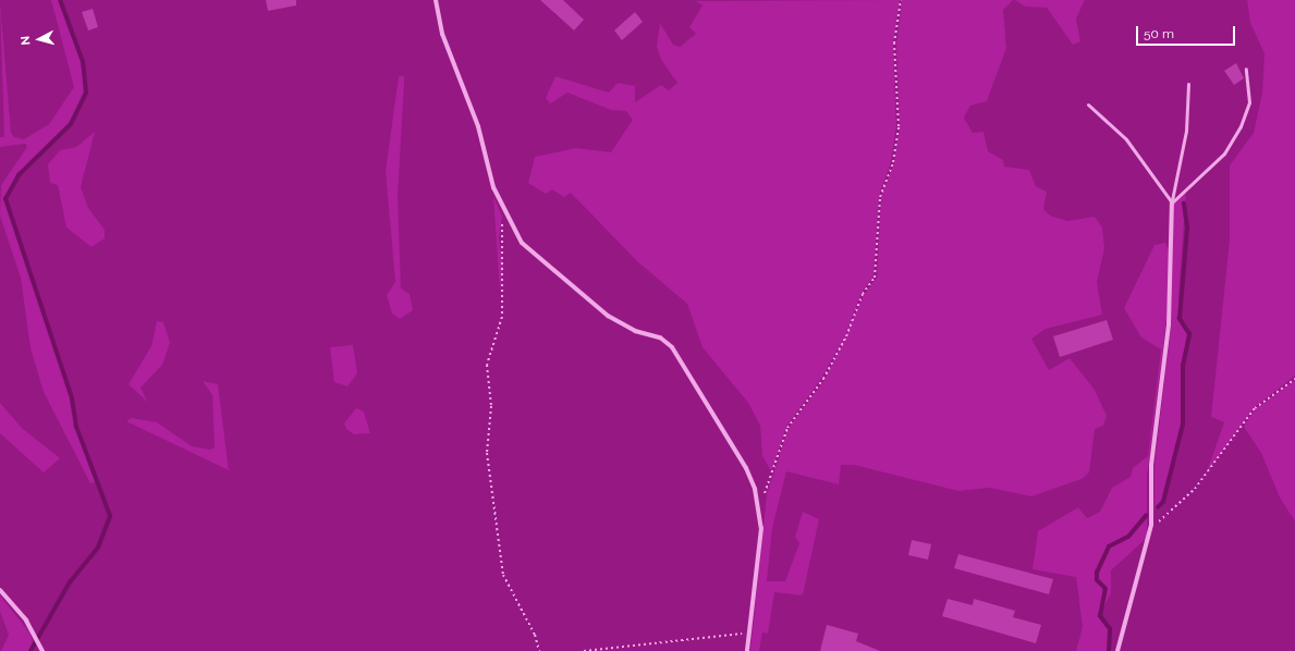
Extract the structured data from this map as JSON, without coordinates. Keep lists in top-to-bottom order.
{
  "scale_bar": "50 m",
  "north": "left"
}
